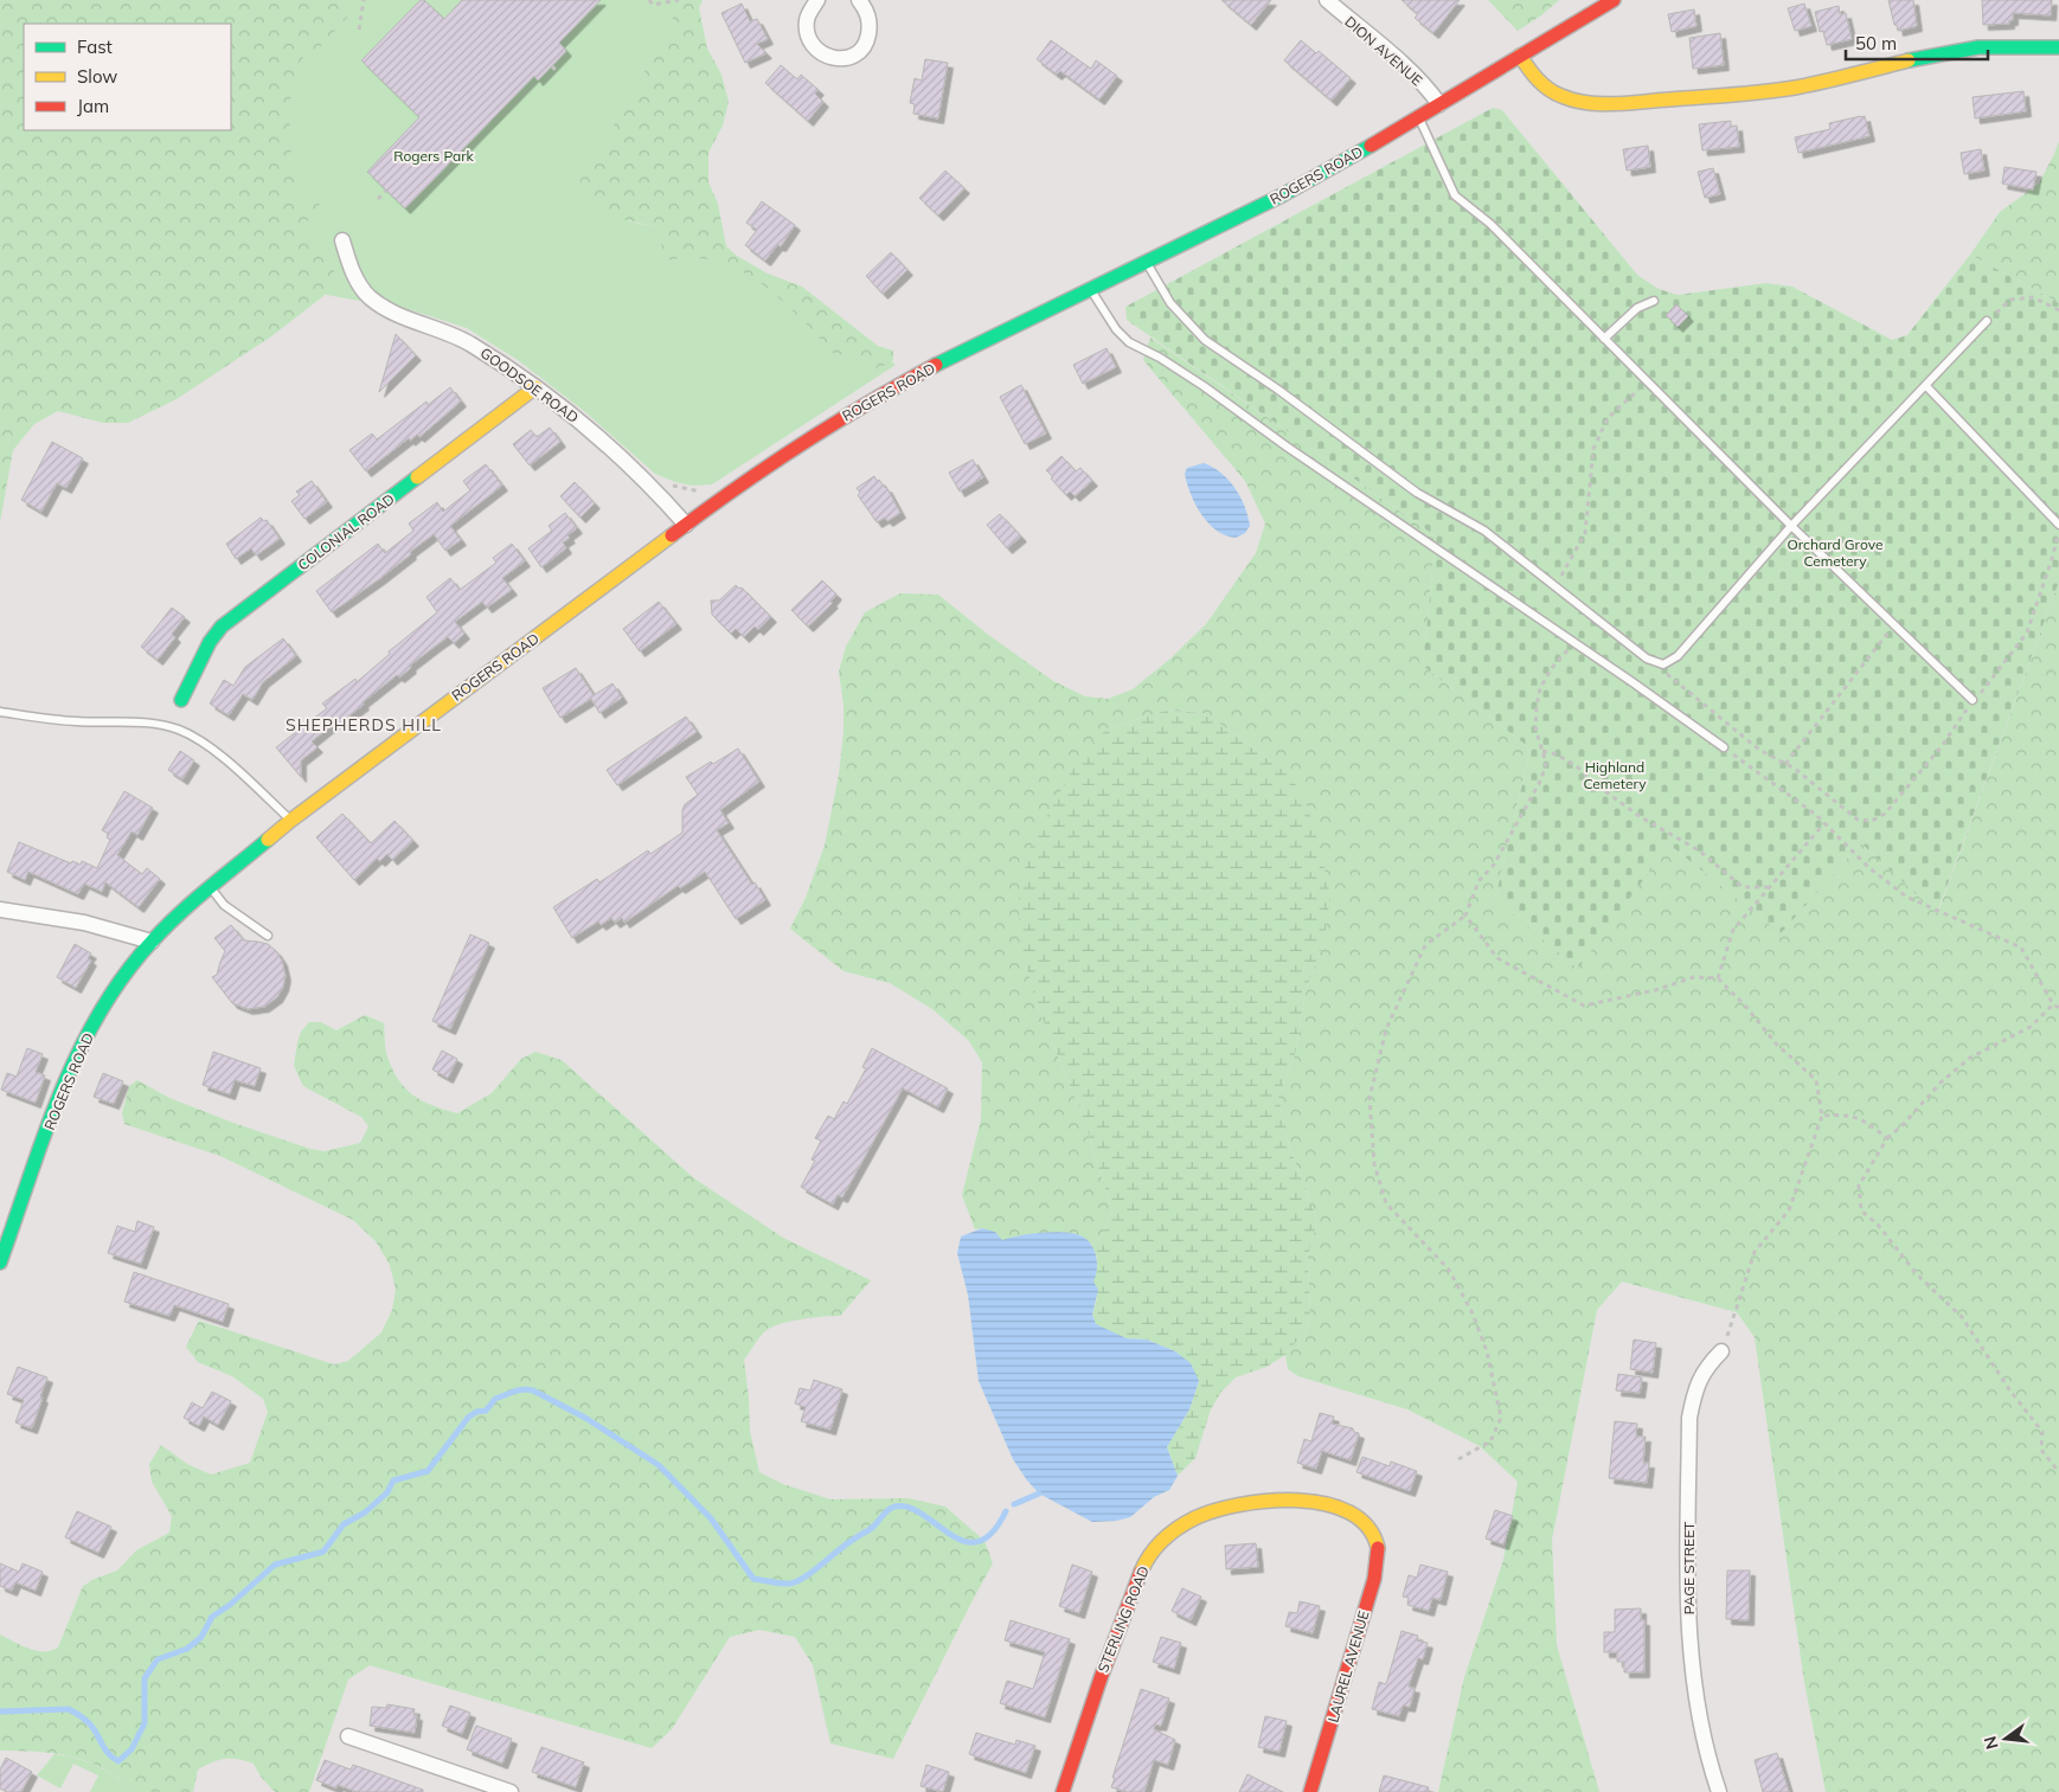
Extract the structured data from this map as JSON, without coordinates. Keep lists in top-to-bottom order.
{
  "streets": {
    "main road": [
      "ROGERS ROAD",
      "COLONIAL ROAD",
      "STERLING ROAD",
      "LAUREL AVENUE"
    ],
    "street": ["DION AVENUE", "GOODSOE ROAD", "PAGE STREET"]
  },
  "crossings": [
    ["DION AVENUE", "ROGERS ROAD"],
    ["ROGERS ROAD", "GOODSOE ROAD"],
    ["GOODSOE ROAD", "COLONIAL ROAD"],
    ["STERLING ROAD", "LAUREL AVENUE"]
  ],
  "districts": ["SHEPHERDS HILL"],
  "parks": ["Rogers Park", "Orchard Grove Cemetery", "Highland Cemetery"],
  "legend": ["Fast", "Slow", "Jam"],
  "scale_bar": "50 m",
  "north": "left"
}
